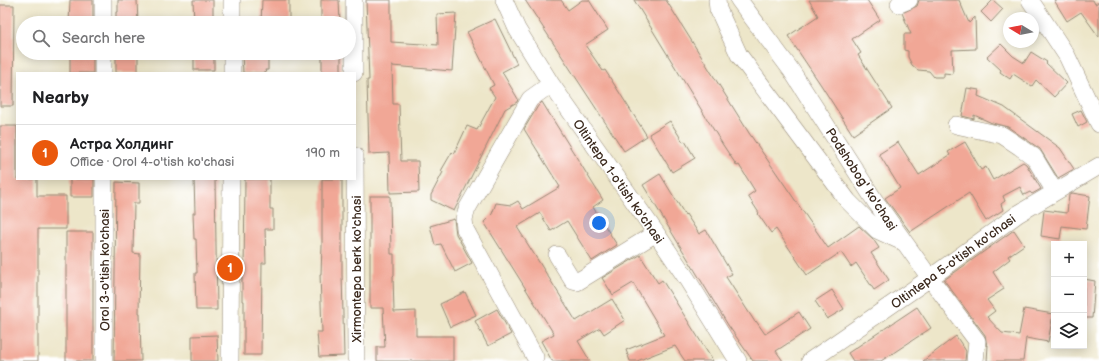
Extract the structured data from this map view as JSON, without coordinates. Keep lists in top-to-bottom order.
{
  "streets": {
    "street": [
      "Podshobog' ko'chasi",
      "Oltintepa 1-o'tish ko'chasi",
      "Oltintepa 5-o'tish ko'chasi",
      "Xirmontepa berk ko'chasi",
      "Orol 3-o'tish ko'chasi"
    ]
  },
  "crossings": [
    ["Podshobog' ko'chasi", "Oltintepa 5-o'tish ko'chasi"]
  ],
  "north": "left",
  "page": {
    "search": "Search here",
    "heading": "Nearby",
    "list": [
      {
        "mark": "1",
        "name": "Астра Холдинг",
        "note": "Office · Orol 4-o'tish ko'chasi",
        "value": "190 m"
      }
    ],
    "map_buttons": ["+", "−"],
    "pins": "1"
  }
}
